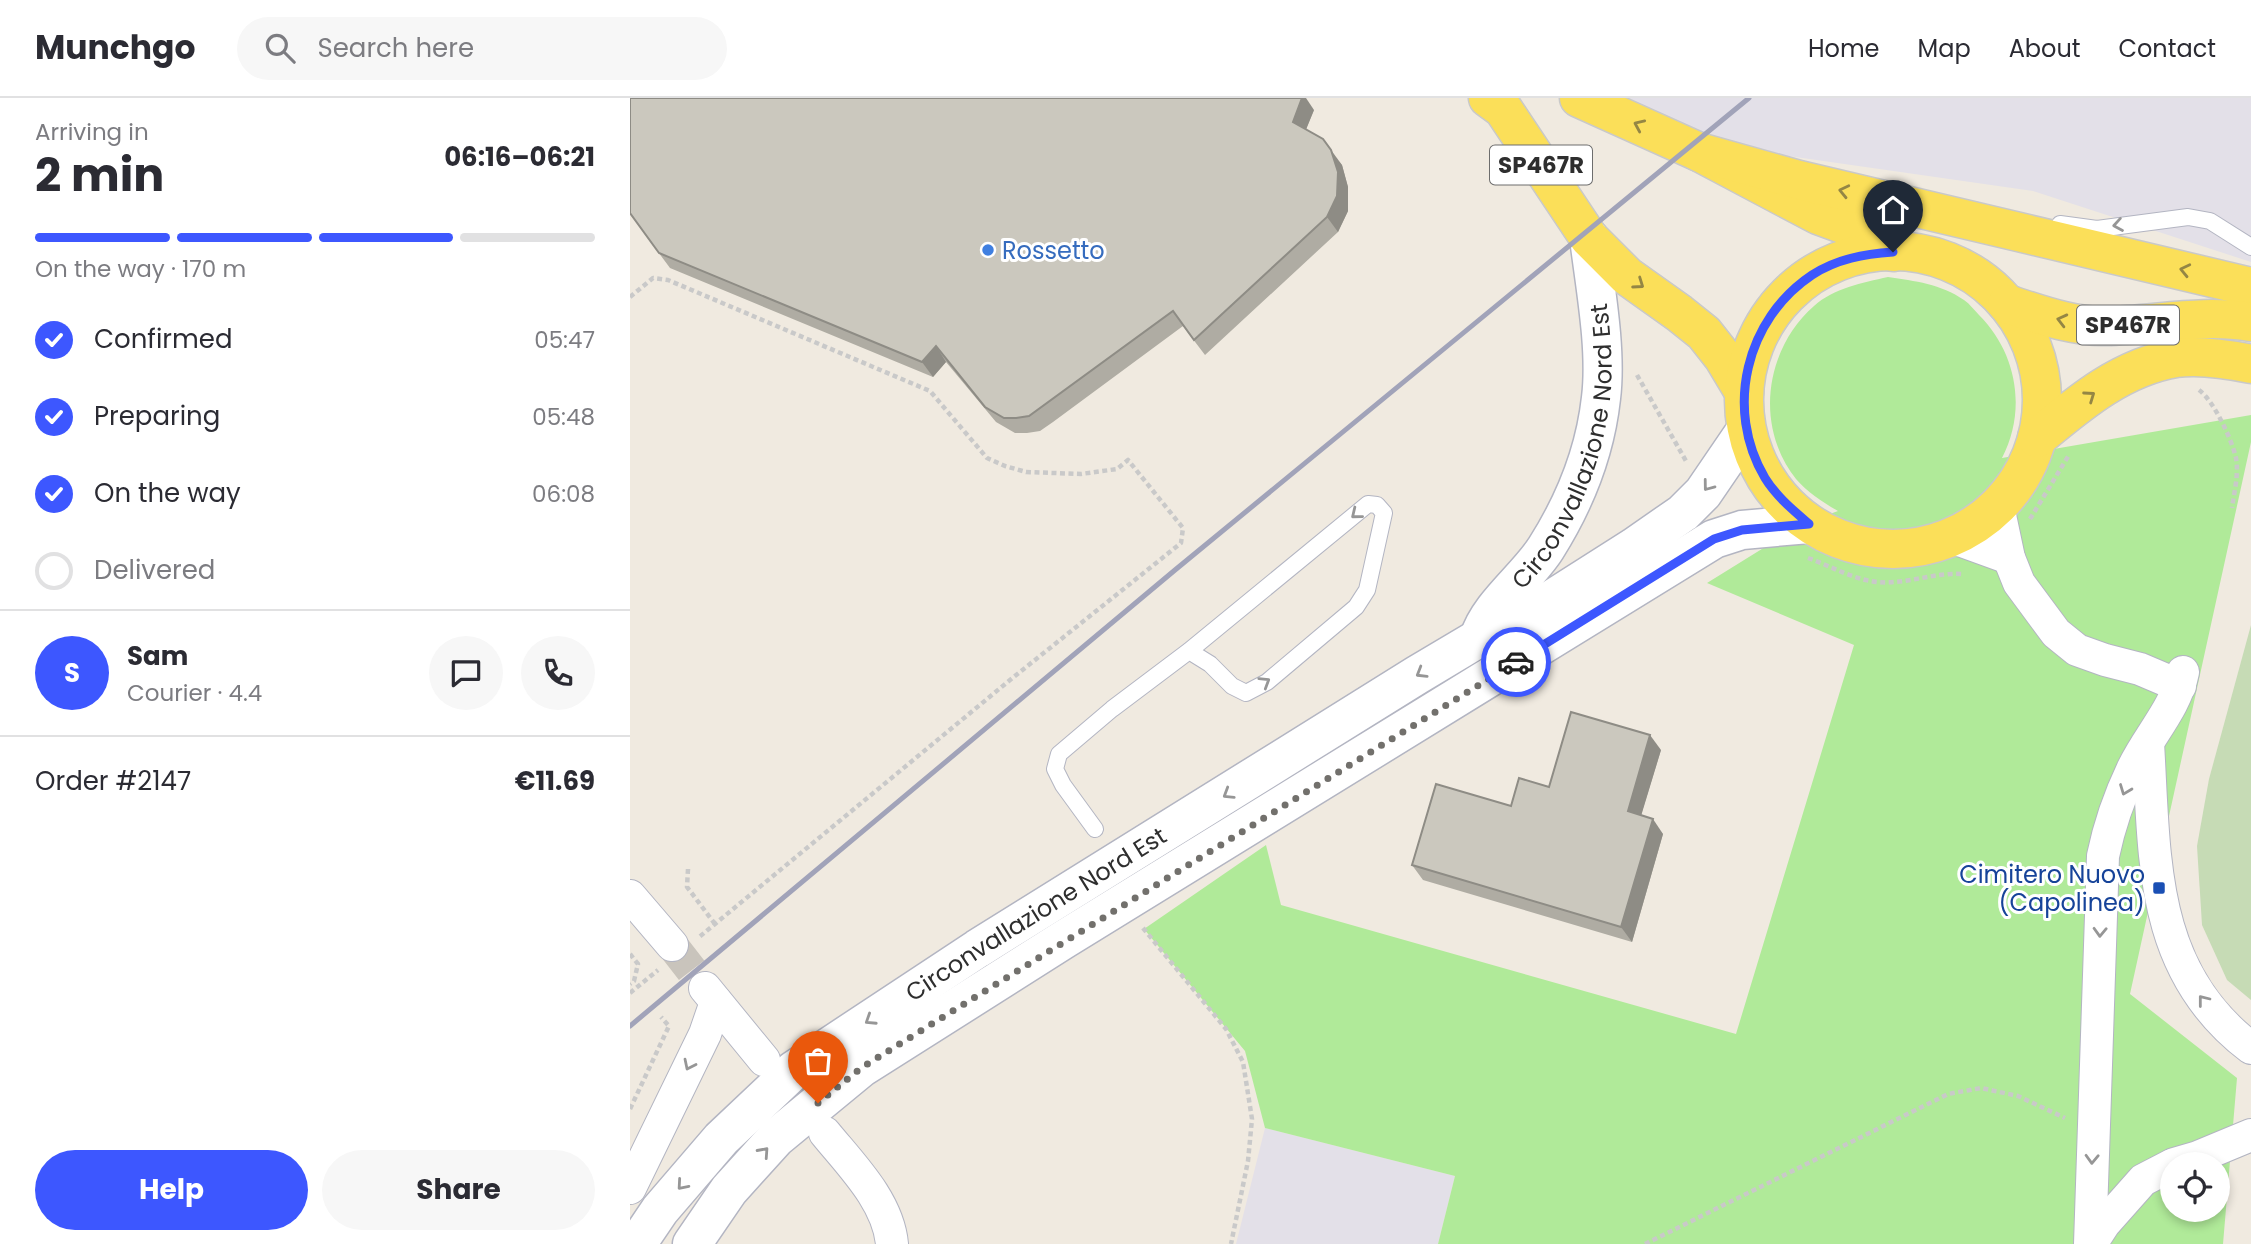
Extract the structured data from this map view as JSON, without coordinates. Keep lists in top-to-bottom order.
{
  "streets": {
    "main road": ["SP467R", "Circonvallazione Nord Est"]
  },
  "crossings": [
    ["SP467R", "Circonvallazione Nord Est"]
  ],
  "places": {
    "other": ["Rossetto"],
    "transit": ["Cimitero Nuovo (Capolinea)"]
  },
  "page": {
    "header": "Munchgo",
    "search": "Search here",
    "nav": [
      "Home",
      "Map",
      "About",
      "Contact"
    ],
    "heading": ["2 min", "Arriving in", "06:16–06:21"],
    "panel": [
      "Sam",
      "Courier · 4.4",
      "Order #2147",
      "€11.69"
    ],
    "bar": "On the way · 170 m",
    "list": [
      ["Confirmed", "05:47"],
      ["Preparing", "05:48"],
      ["On the way", "06:08"],
      "Delivered"
    ],
    "round": "S",
    "buttons": ["Help", "Share"]
  }
}
